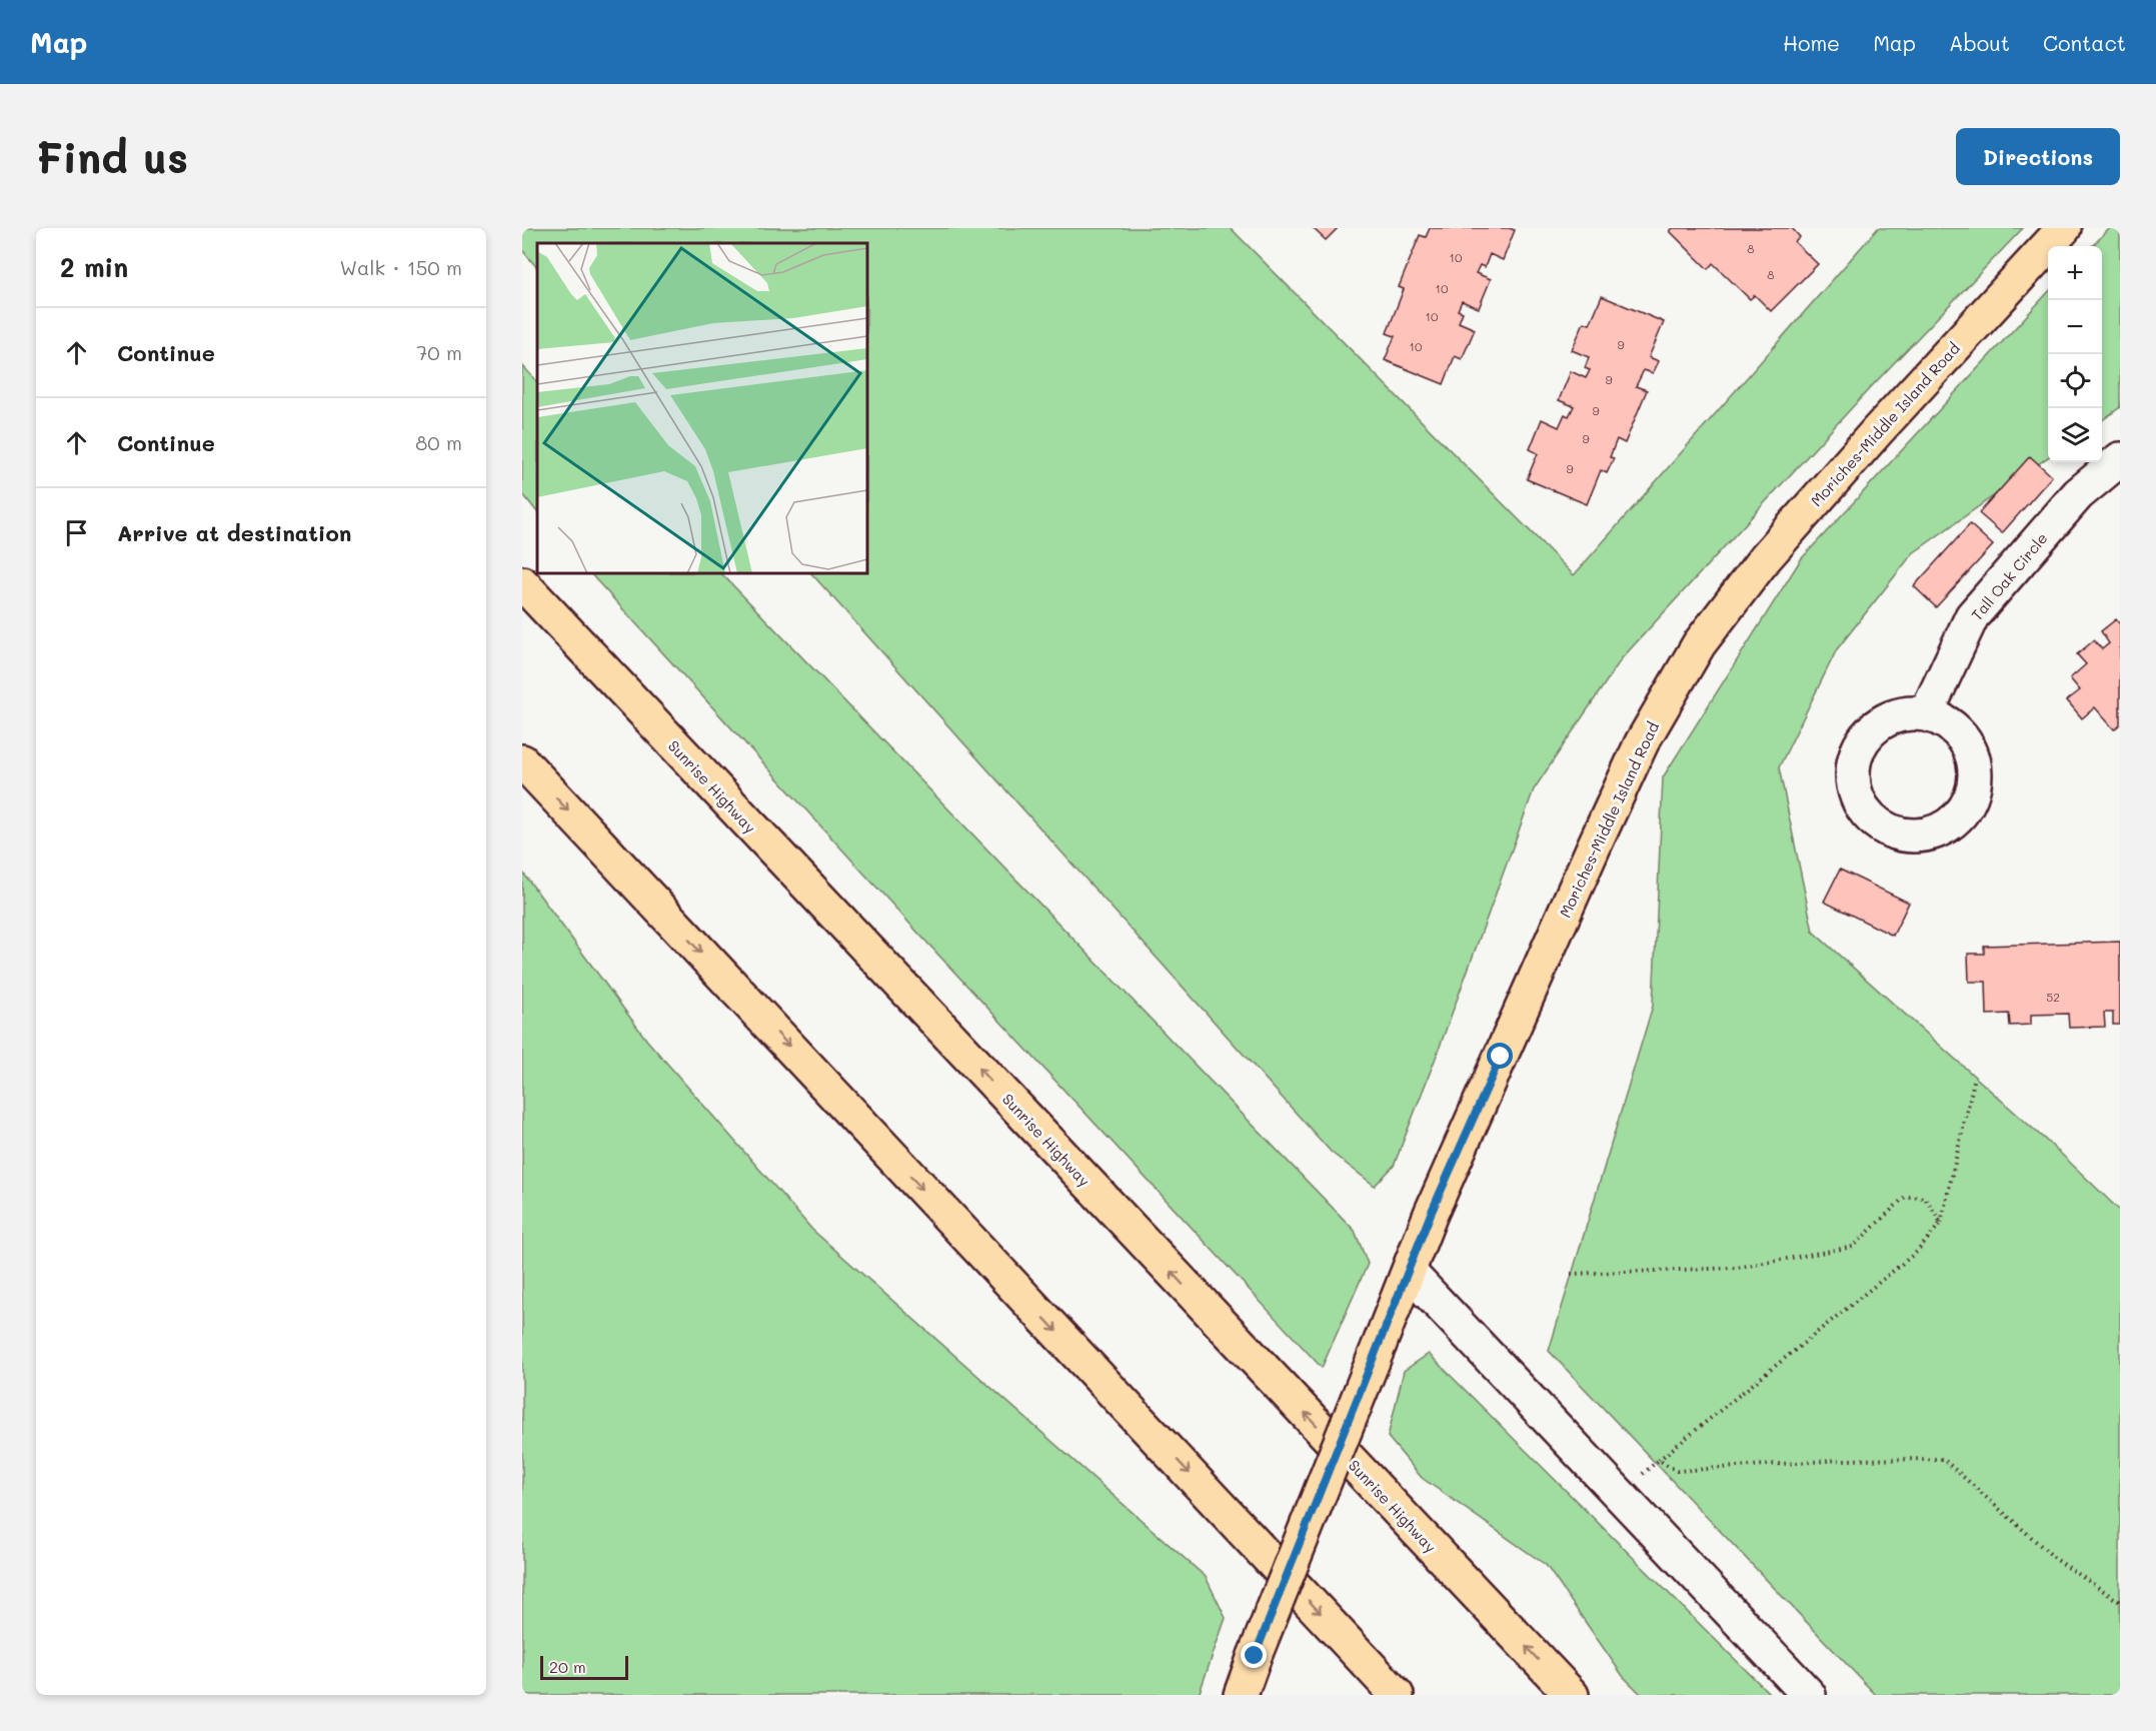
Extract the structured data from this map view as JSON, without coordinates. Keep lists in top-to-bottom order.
{
  "streets": {
    "main road": ["Moriches-Middle Island Road", "Sunrise Highway"],
    "street": ["Tall Oak Circle"]
  },
  "house_numbers": [
    "8",
    "10",
    "8",
    "10",
    "10",
    "9",
    "10",
    "9",
    "9",
    "9",
    "9",
    "52"
  ],
  "scale_bar": "20 m",
  "page": {
    "header": "Map",
    "nav": [
      "Home",
      "Map",
      "About",
      "Contact"
    ],
    "buttons": "Directions",
    "title": "Find us",
    "heading": ["2 min", "Walk · 150 m"],
    "map_buttons": ["+", "−"],
    "list": [
      ["Continue", "70 m"],
      ["Continue", "80 m"],
      "Arrive at destination"
    ],
    "scale": "20 m"
  }
}
